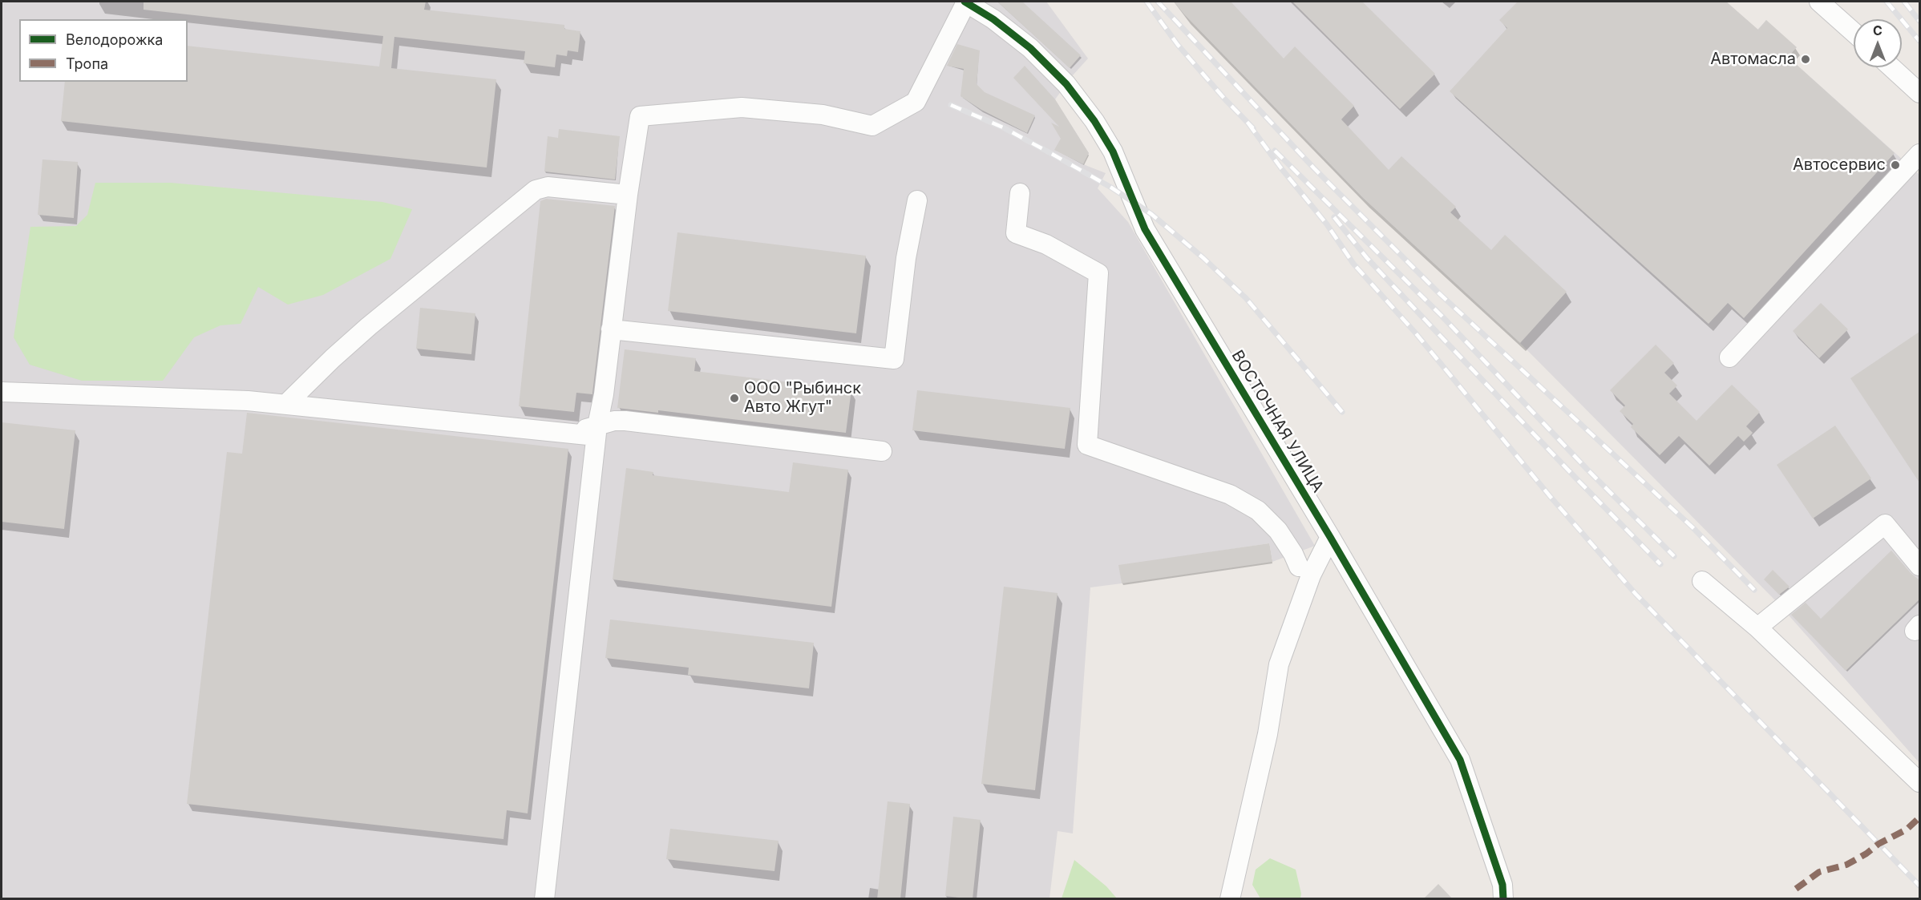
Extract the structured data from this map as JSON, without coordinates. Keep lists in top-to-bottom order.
{
  "streets": {
    "street": ["ВОСТОЧНАЯ УЛИЦА"]
  },
  "places": ["Автомасла", "Автосервис", "ООО \"Рыбинск Авто Жгут\""],
  "legend": ["Велодорожка", "Тропа"],
  "north": "top"
}
